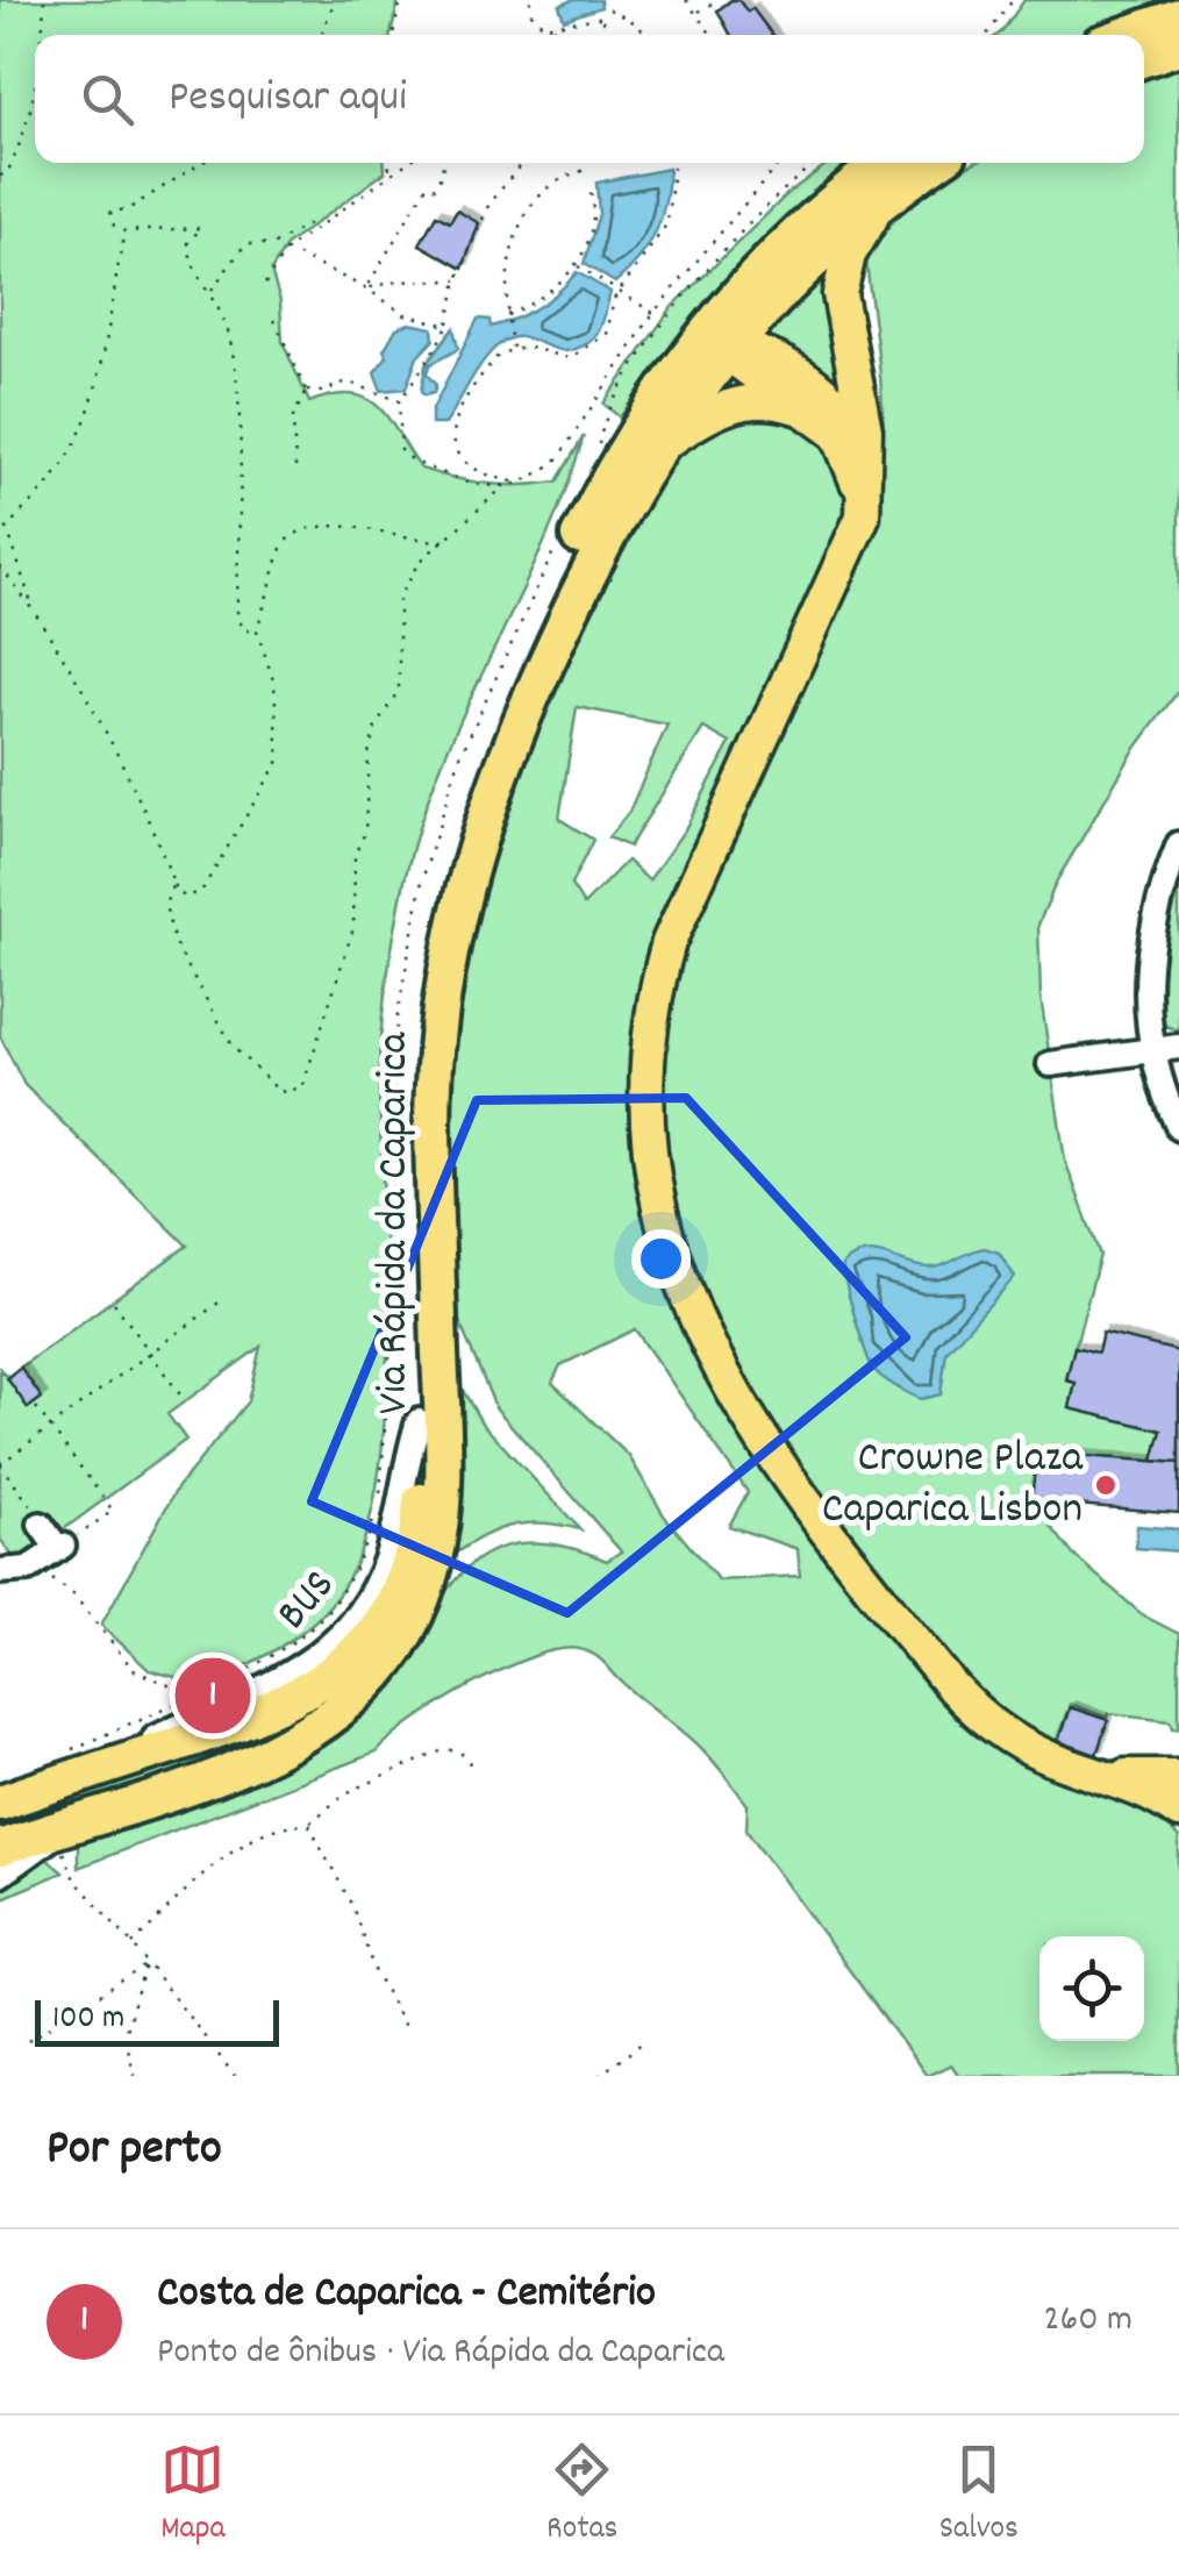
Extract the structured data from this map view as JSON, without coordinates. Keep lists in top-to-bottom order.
{
  "streets": {
    "highway": ["Via Rápida da Caparica"]
  },
  "places": ["Crowne Plaza Caparica Lisbon"],
  "scale_bar": "100 m",
  "page": {
    "search": "Pesquisar aqui",
    "pins": "1",
    "scale": "100 m",
    "heading": "Por perto",
    "list": [
      {
        "mark": "1",
        "name": "Costa de Caparica - Cemitério",
        "note": "Ponto de ônibus · Via Rápida da Caparica",
        "value": "260 m"
      }
    ],
    "nav": ["Mapa", "Rotas", "Salvos"]
  }
}
